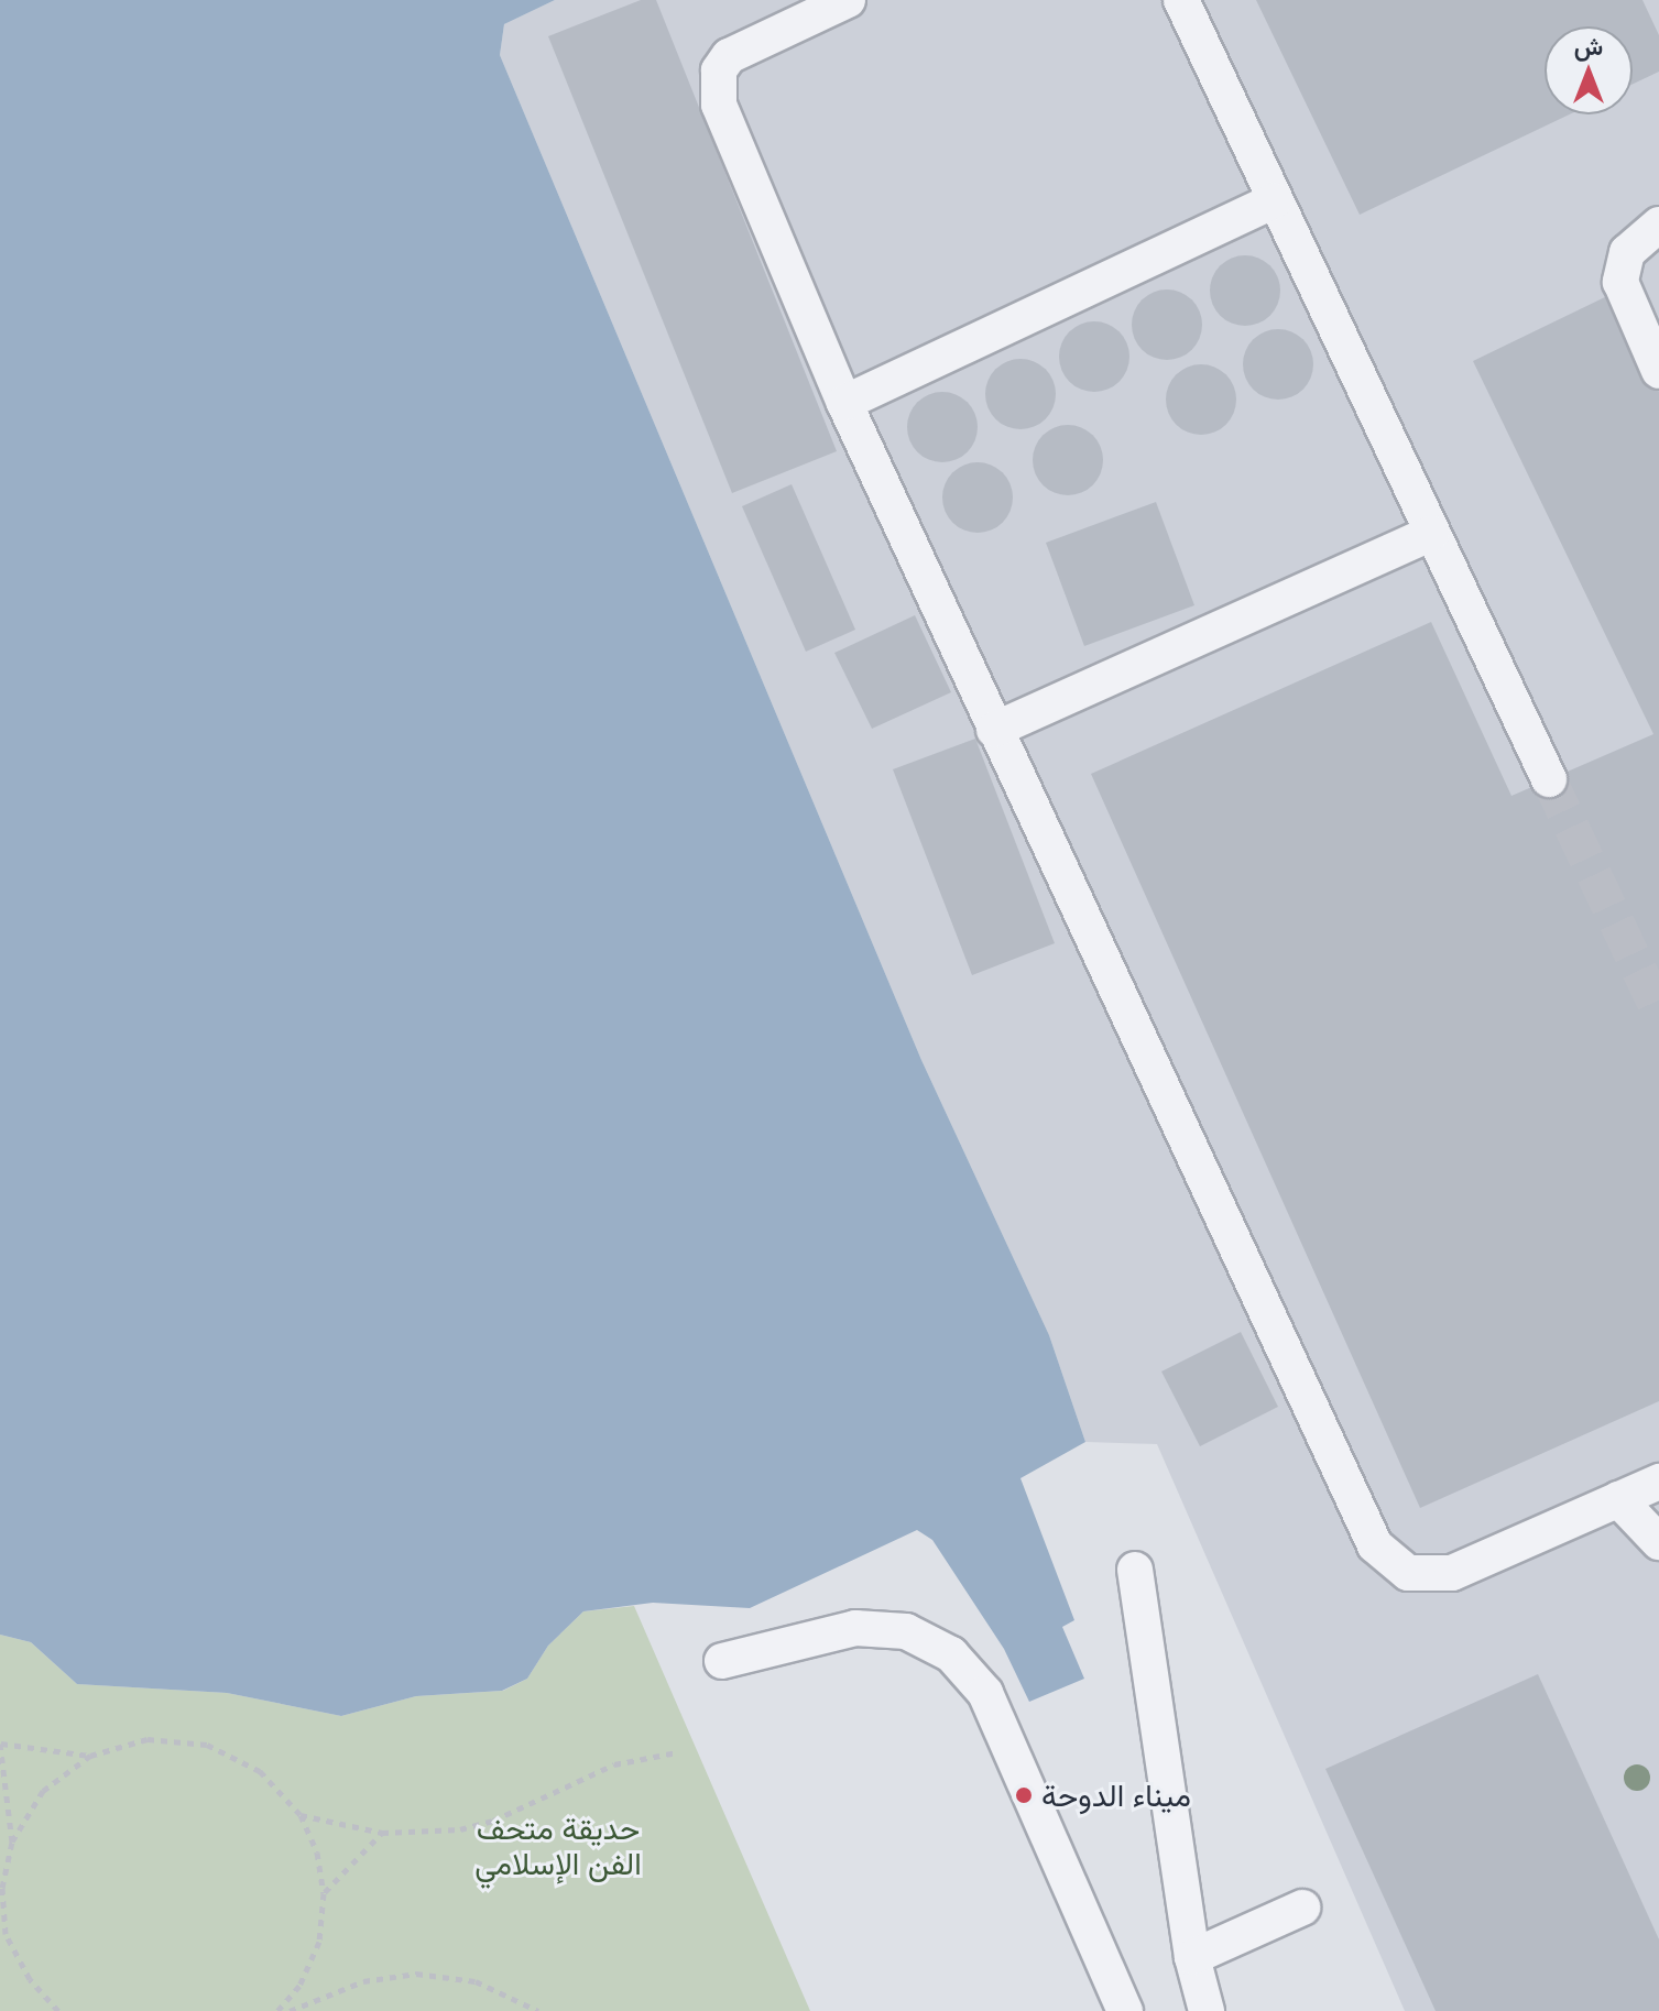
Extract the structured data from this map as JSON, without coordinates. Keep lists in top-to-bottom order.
{
  "parks": ["حديقة متحف الفن الإسلامي"],
  "places": ["ميناء الدوحة"],
  "north": "top"
}
